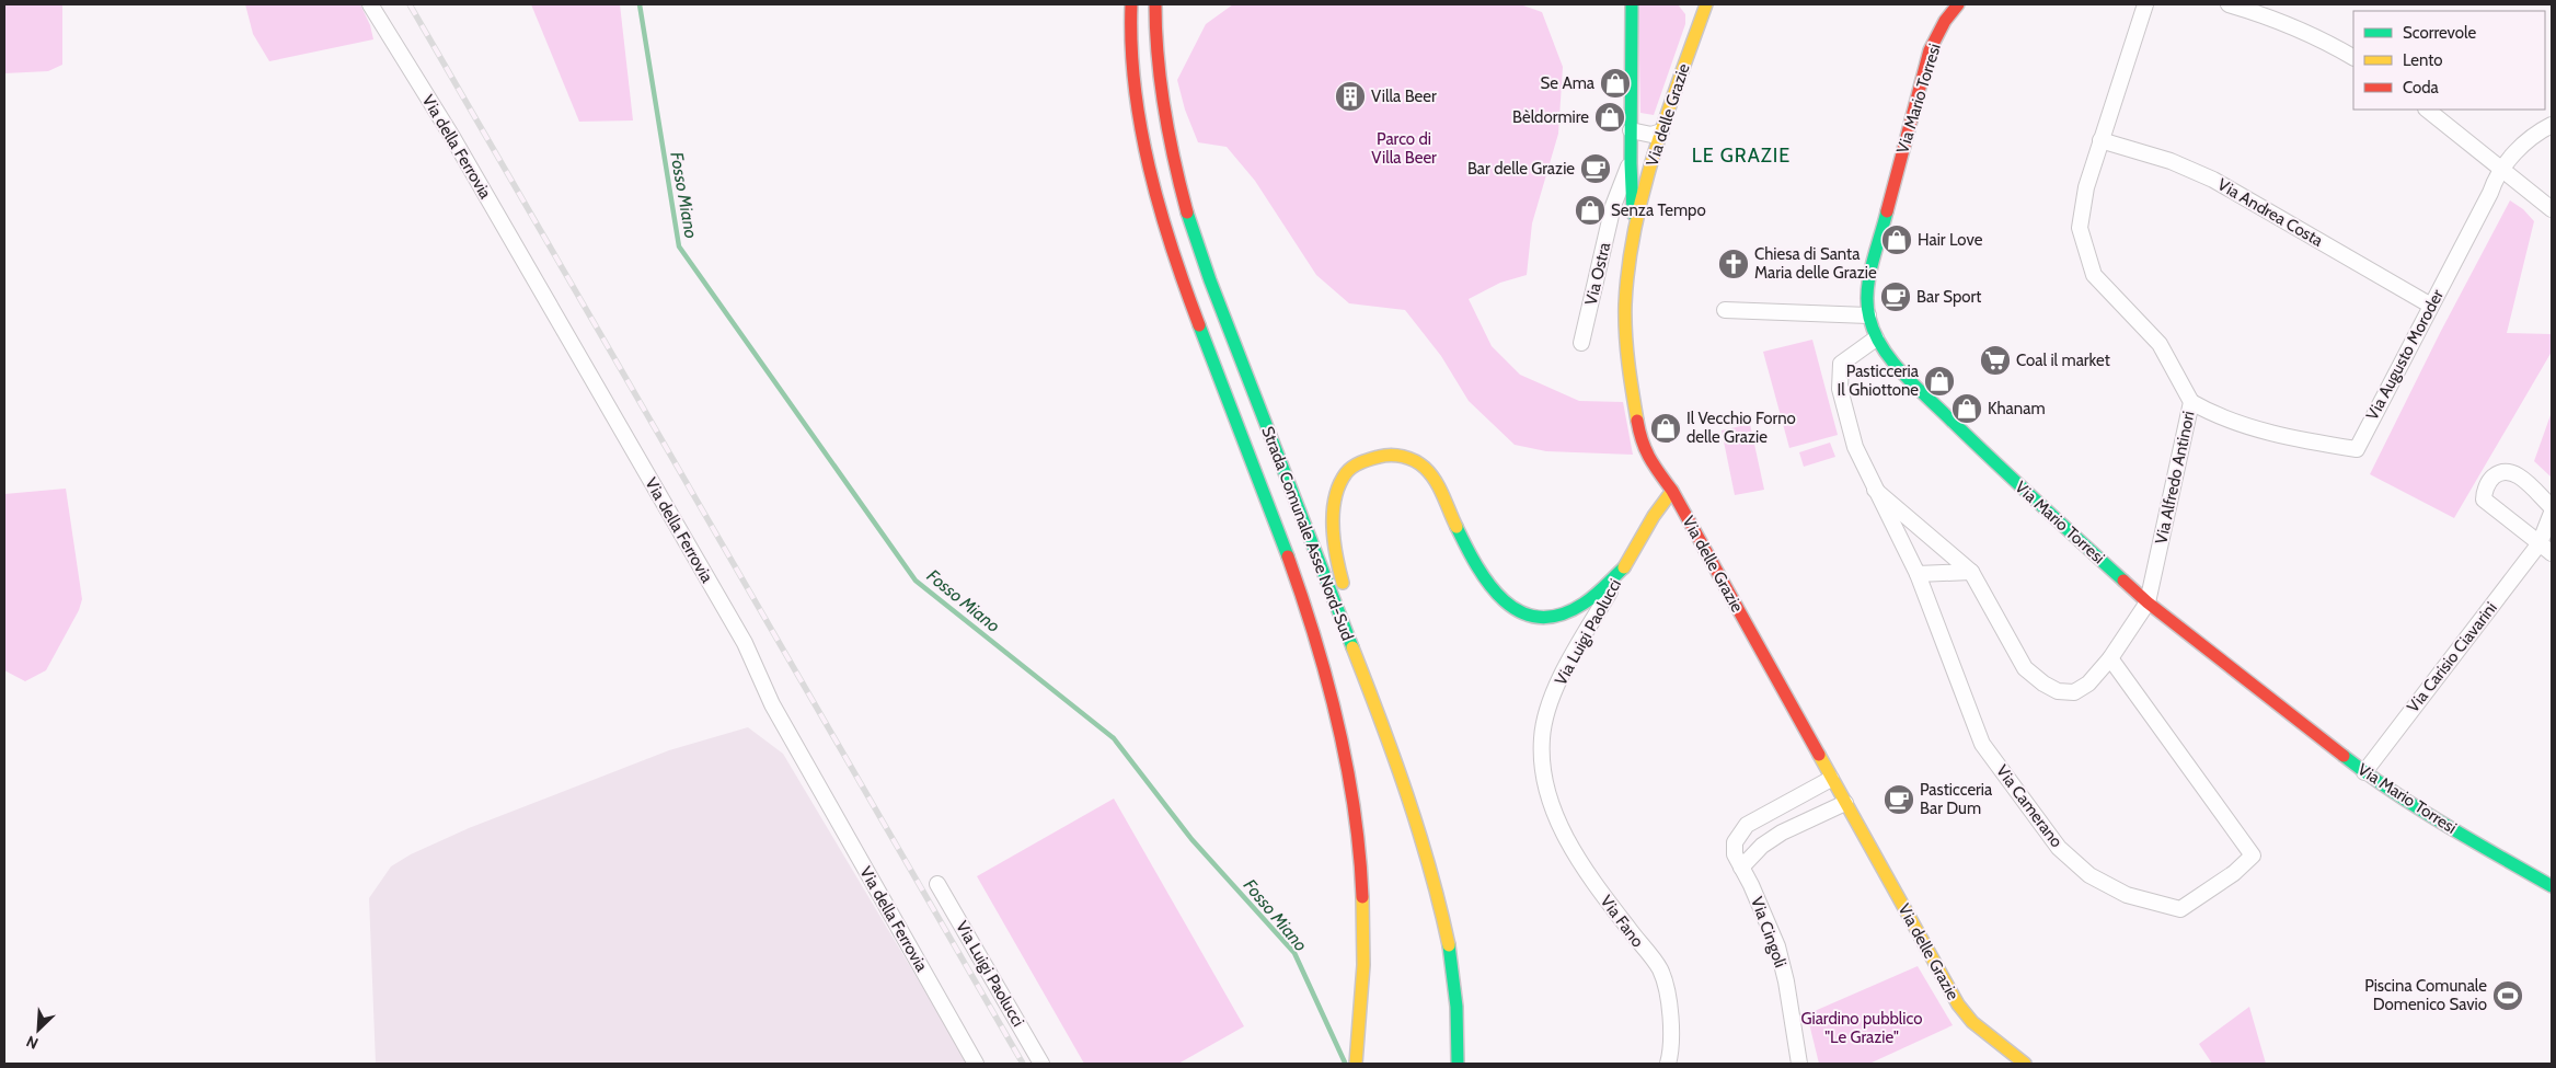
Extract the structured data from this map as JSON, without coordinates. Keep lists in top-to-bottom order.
{
  "streets": {
    "main road": [
      "Via Mario Torresi",
      "Via delle Grazie",
      "Strada Comunale Asse Nord-Sud",
      "Via Luigi Paolucci"
    ],
    "street": [
      "Via della Ferrovia",
      "Via Andrea Costa",
      "Via Ostra",
      "Via Augusto Moroder",
      "Via Alfredo Antinori",
      "Via Carisio Ciavarini",
      "Via Camerano",
      "Via Fano",
      "Via Cingoli"
    ]
  },
  "crossings": [
    ["Via Mario Torresi", "Via Alfredo Antinori"],
    ["Via Mario Torresi", "Via Carisio Ciavarini"],
    ["Via Mario Torresi", "Via Camerano"],
    ["Via delle Grazie", "Via Luigi Paolucci"],
    ["Via delle Grazie", "Via Cingoli"],
    ["Via Andrea Costa", "Via Augusto Moroder"],
    ["Via Andrea Costa", "Via Alfredo Antinori"],
    ["Via Augusto Moroder", "Via Alfredo Antinori"],
    ["Via Alfredo Antinori", "Via Camerano"],
    ["Via Luigi Paolucci", "Via Fano"]
  ],
  "districts": ["LE GRAZIE"],
  "water": ["Fosso Miano"],
  "parks": ["Parco di Villa Beer", "Giardino pubblico \"Le Grazie\""],
  "places": {
    "shop": [
      "Se Ama",
      "Bèldormire",
      "Senza Tempo",
      "Hair Love",
      "Pasticceria Il Ghiottone",
      "Khanam",
      "Il Vecchio Forno delle Grazie"
    ],
    "building": ["Villa Beer"],
    "cafe": ["Bar delle Grazie", "Bar Sport", "Pasticceria Bar Dum"],
    "church": ["Chiesa di Santa Maria delle Grazie"],
    "supermarket": ["Coal il market"],
    "sports": ["Piscina Comunale Domenico Savio"]
  },
  "legend": ["Scorrevole", "Lento", "Coda"],
  "north": "bottom left"
}
